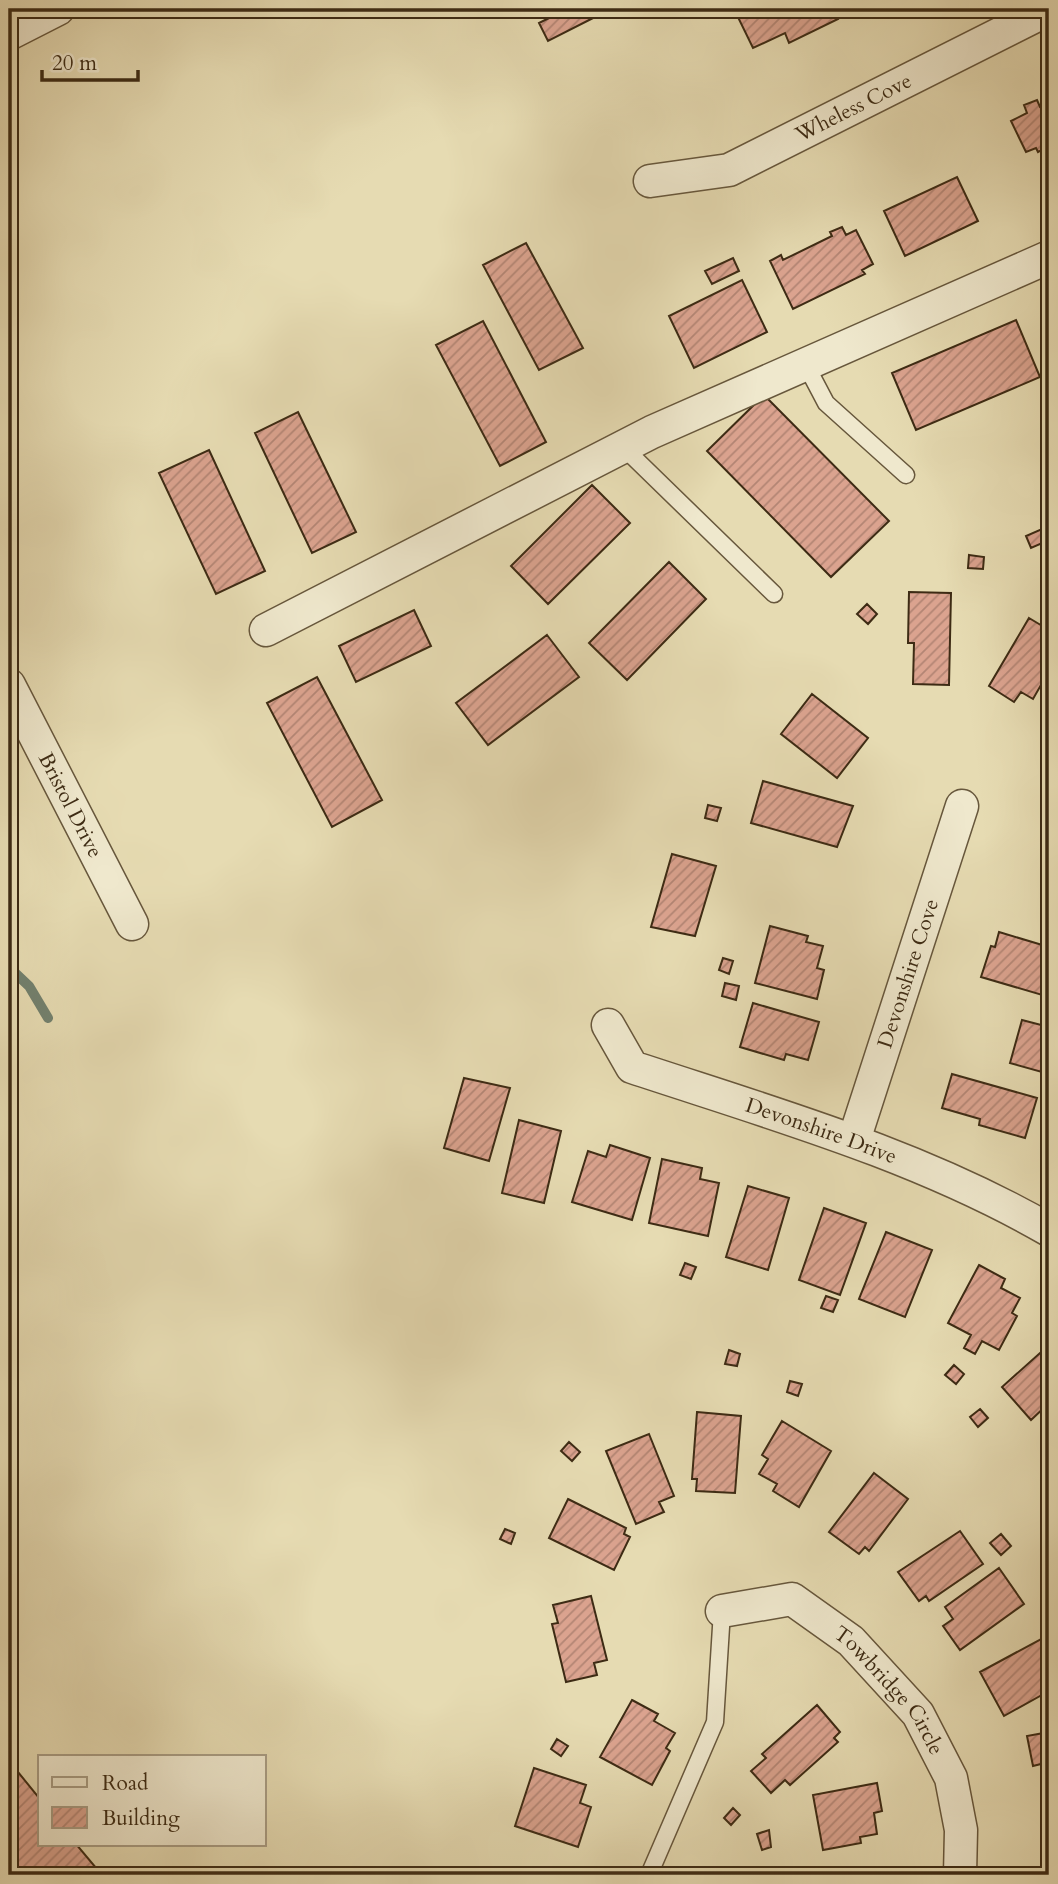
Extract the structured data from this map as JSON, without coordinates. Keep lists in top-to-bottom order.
{
  "streets": {
    "street": [
      "Wheless Cove",
      "Bristol Drive",
      "Devonshire Cove",
      "Devonshire Drive",
      "Towbridge Circle"
    ]
  },
  "crossings": [
    ["Devonshire Cove", "Devonshire Drive"]
  ],
  "legend": ["Road", "Building"],
  "scale_bar": "20 m"
}
